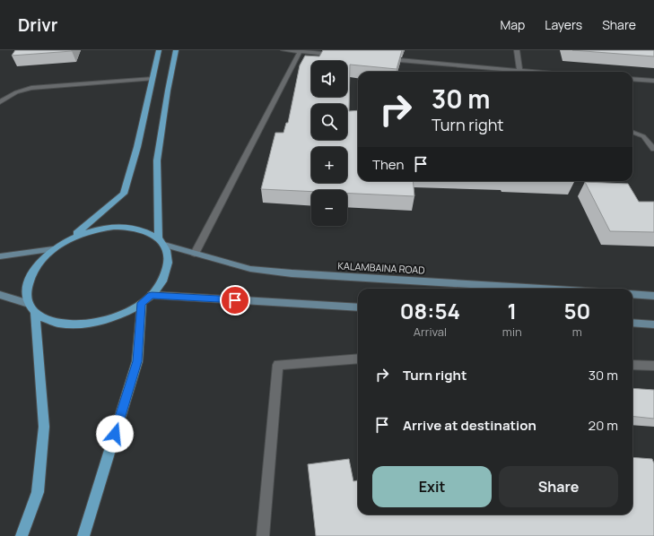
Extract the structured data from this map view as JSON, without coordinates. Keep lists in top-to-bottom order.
{
  "streets": {
    "main road": ["KALAMBAINA ROAD"]
  },
  "page": {
    "header": "Drivr",
    "nav": ["Map", "Layers", "Share"],
    "map_buttons": ["+", "−"],
    "turn": ["30 m", "Turn right"],
    "then": "Then",
    "eta": [
      "08:54",
      "Arrival",
      "1",
      "min",
      "50",
      "m"
    ],
    "list": [
      {
        "name": "Turn right",
        "value": "30 m"
      },
      {
        "name": "Arrive at destination",
        "value": "20 m"
      }
    ],
    "buttons": ["Exit", "Share"]
  }
}
